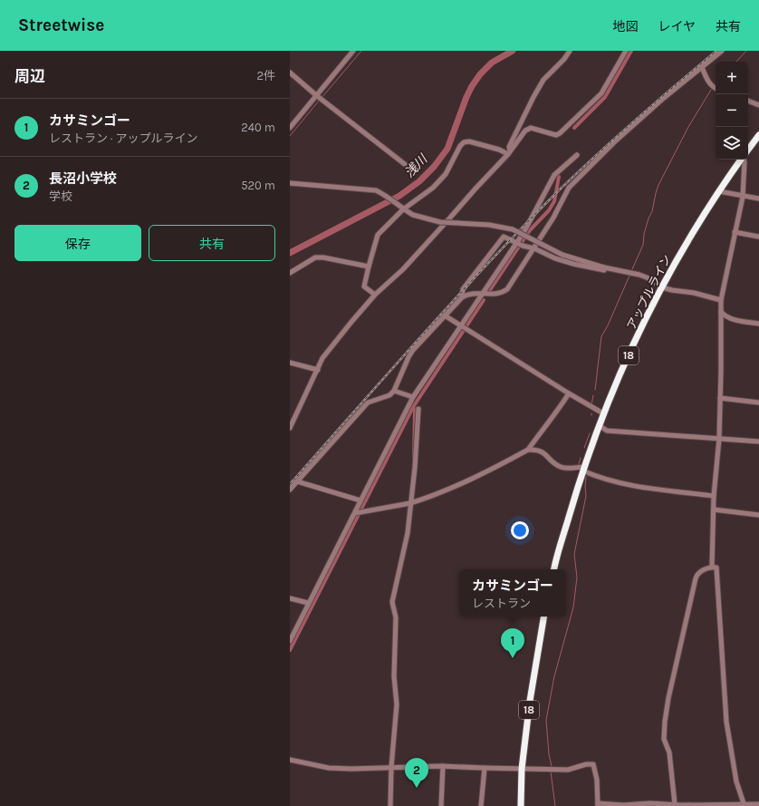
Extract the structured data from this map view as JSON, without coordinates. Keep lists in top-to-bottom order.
{
  "streets": {
    "highway": ["アップルライン", "18"]
  },
  "water": ["浅川"],
  "page": {
    "header": "Streetwise",
    "nav": ["地図", "レイヤ", "共有"],
    "heading": ["周辺", "2件"],
    "map_buttons": ["+", "−"],
    "list": [
      {
        "mark": "1",
        "name": "カサミンゴー",
        "note": "レストラン · アップルライン",
        "value": "240 m"
      },
      {
        "mark": "2",
        "name": "長沼小学校",
        "note": "学校",
        "value": "520 m"
      }
    ],
    "buttons": ["保存", "共有"],
    "popup": ["カサミンゴー", "レストラン"],
    "pins": ["1", "2"]
  }
}
